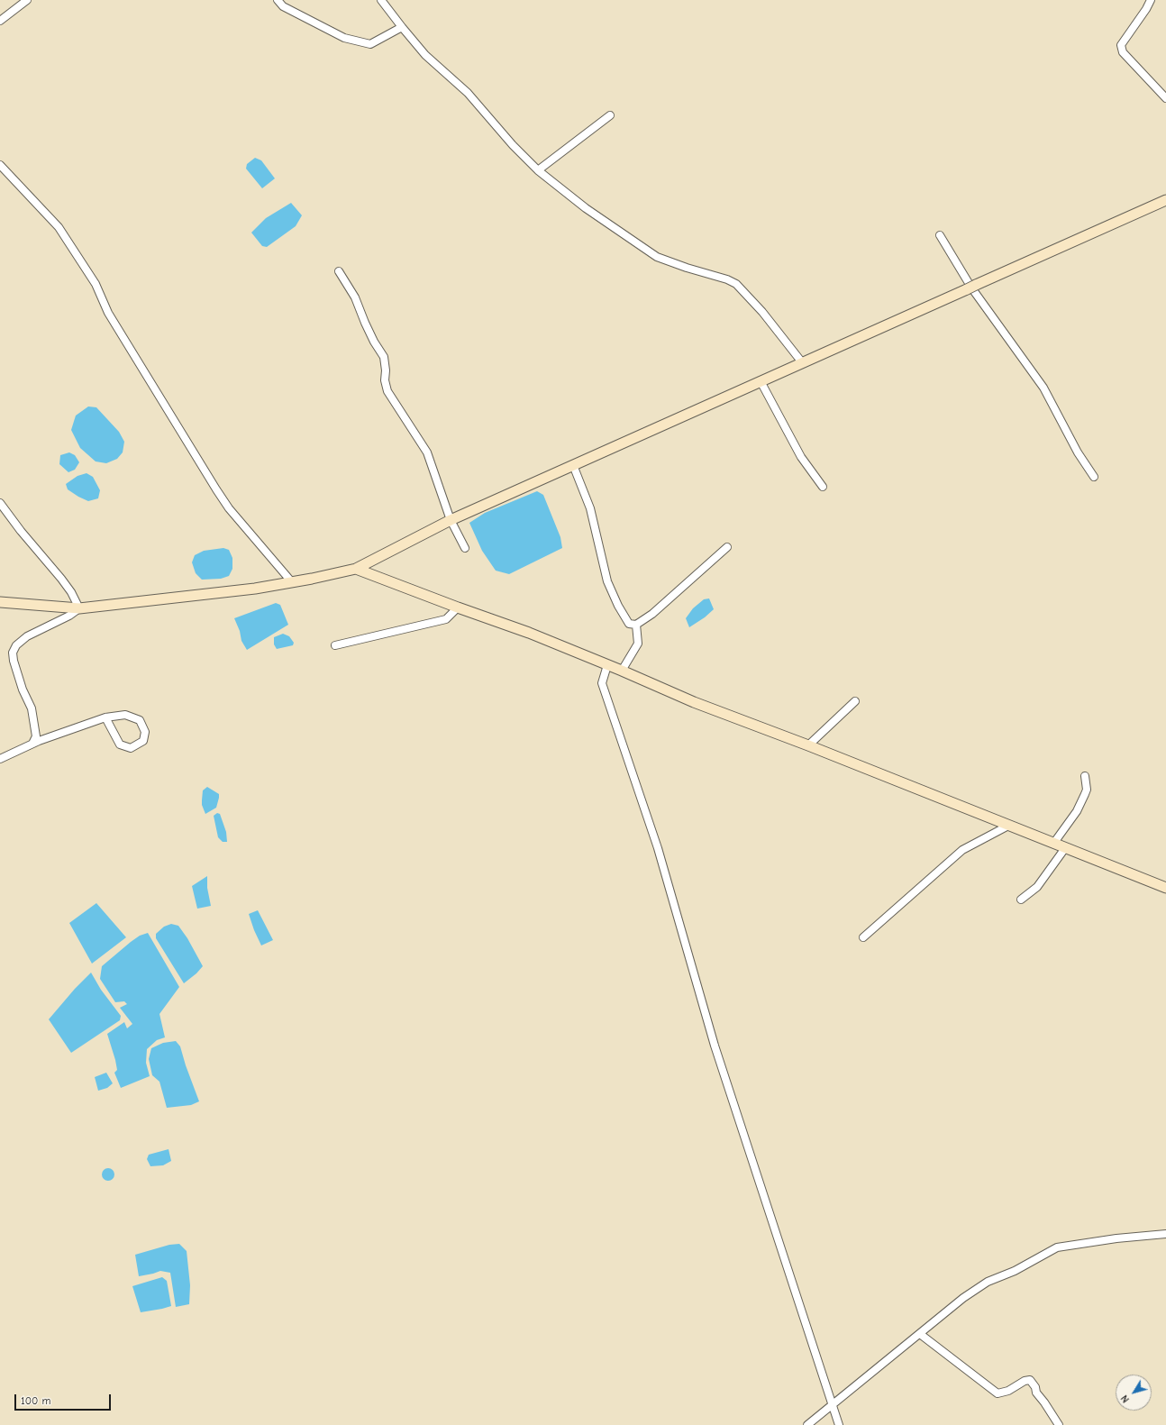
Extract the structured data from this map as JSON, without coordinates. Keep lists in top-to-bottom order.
{
  "scale_bar": "100 m",
  "north": "bottom left"
}
